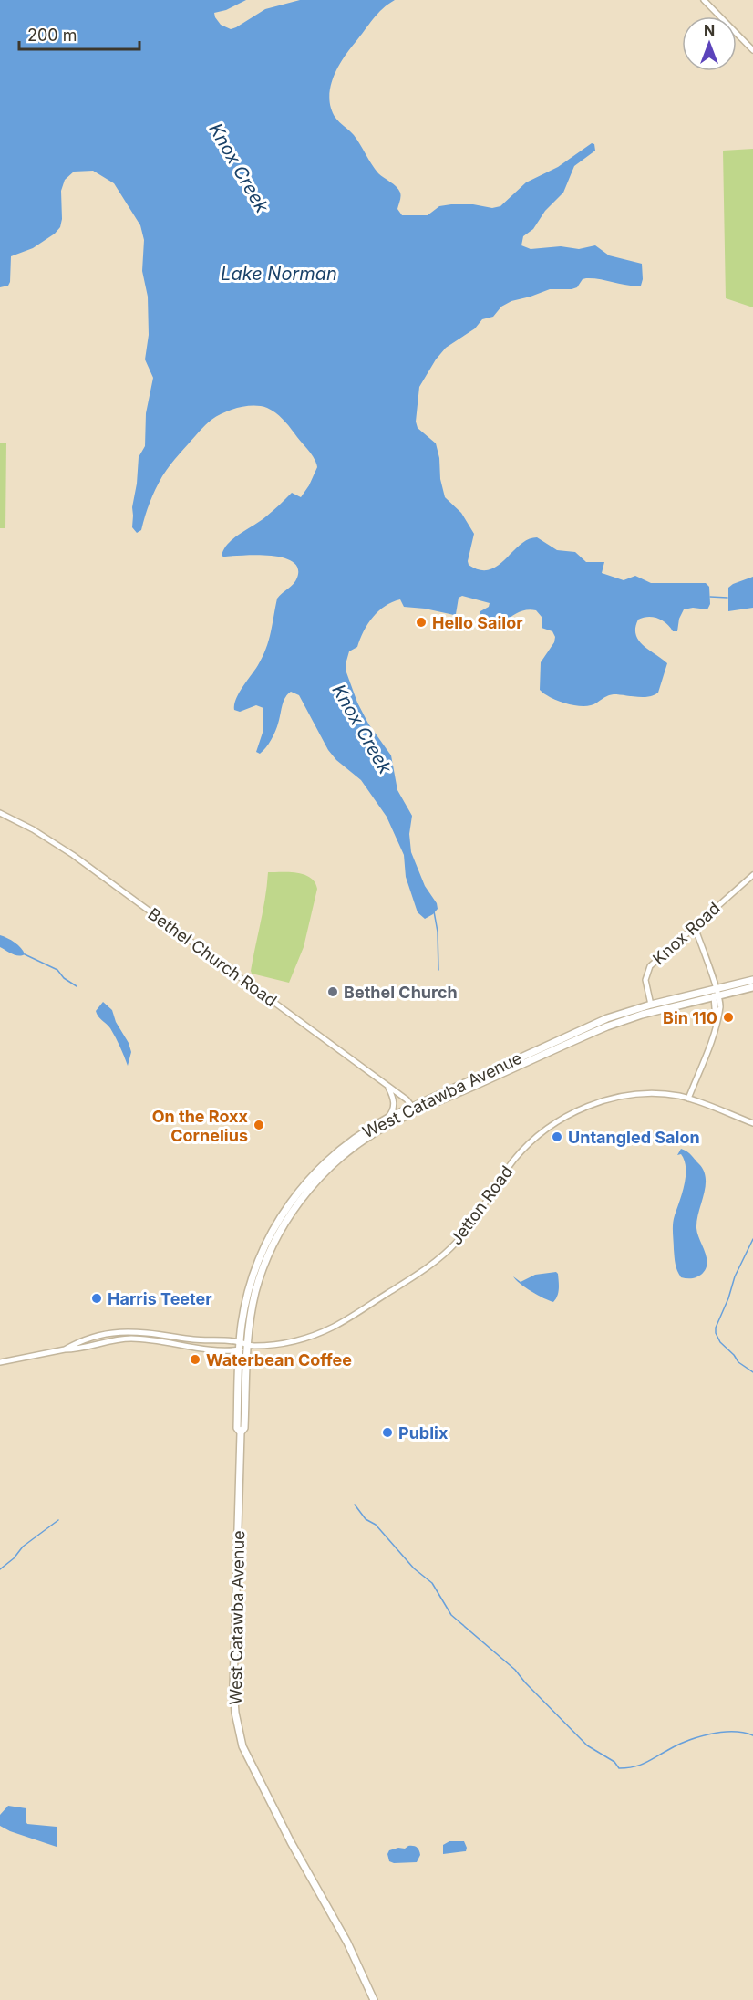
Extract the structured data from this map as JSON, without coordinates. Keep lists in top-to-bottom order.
{
  "streets": {
    "main road": ["West Catawba Avenue"],
    "street": ["Knox Road", "Bethel Church Road", "Jetton Road"]
  },
  "crossings": [
    ["Knox Road", "West Catawba Avenue"],
    ["Bethel Church Road", "West Catawba Avenue"],
    ["West Catawba Avenue", "Jetton Road"]
  ],
  "water": ["Knox Creek", "Lake Norman"],
  "places": [
    "Hello Sailor",
    "Bethel Church",
    "Bin 110",
    "On the Roxx Cornelius",
    "Untangled Salon",
    "Harris Teeter",
    "Waterbean Coffee",
    "Publix"
  ],
  "scale_bar": "200 m",
  "north": "top"
}
